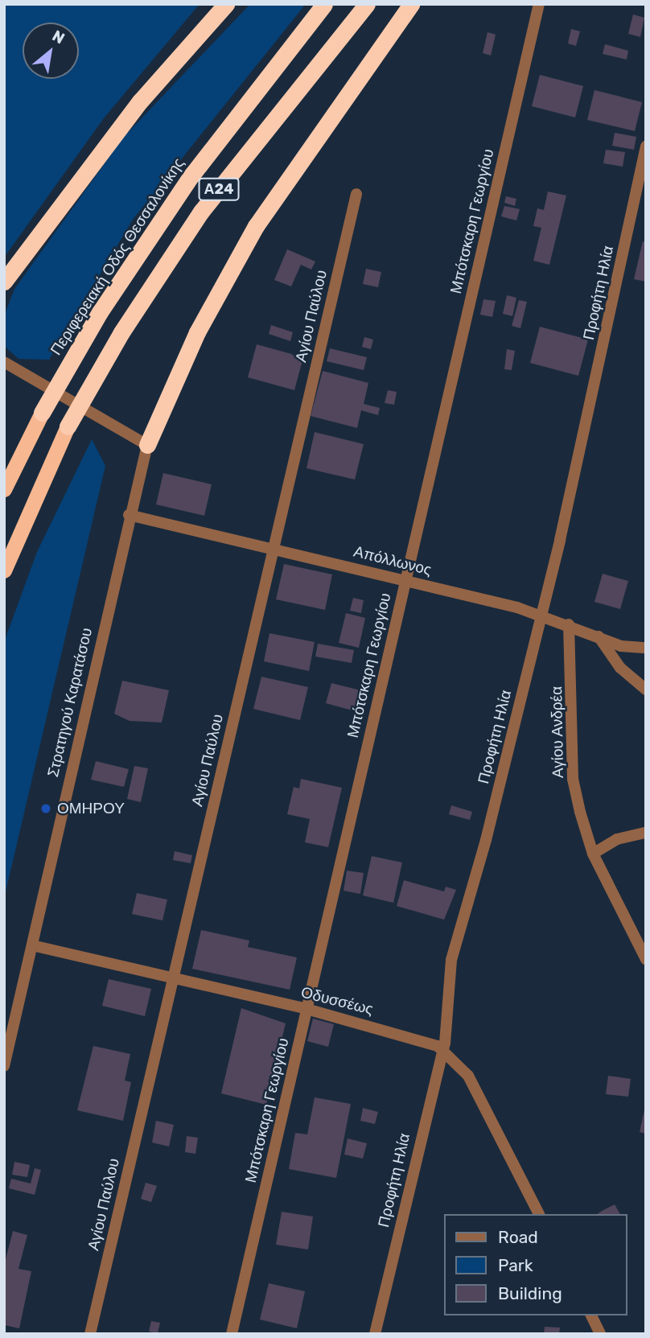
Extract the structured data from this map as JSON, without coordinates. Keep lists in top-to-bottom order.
{
  "streets": {
    "highway": ["Α24", "Περιφερειακή Οδός Θεσσαλονίκης"],
    "street": [
      "Μπότσκαρη Γεωργίου",
      "Προφήτη Ηλία",
      "Αγίου Παύλου",
      "Απόλλωνος",
      "Στρατηγού Καρατάσου",
      "Αγίου Ανδρέα",
      "Οδυσσέως"
    ]
  },
  "crossings": [
    ["Μπότσκαρη Γεωργίου", "Απόλλωνος"],
    ["Μπότσκαρη Γεωργίου", "Οδυσσέως"],
    ["Προφήτη Ηλία", "Απόλλωνος"],
    ["Προφήτη Ηλία", "Οδυσσέως"],
    ["Αγίου Παύλου", "Απόλλωνος"],
    ["Αγίου Παύλου", "Οδυσσέως"],
    ["Απόλλωνος", "Στρατηγού Καρατάσου"],
    ["Απόλλωνος", "Αγίου Ανδρέα"],
    ["Στρατηγού Καρατάσου", "Οδυσσέως"]
  ],
  "places": ["ΟΜΗΡΟΥ"],
  "legend": ["Road", "Park", "Building"],
  "north": "top right"
}
